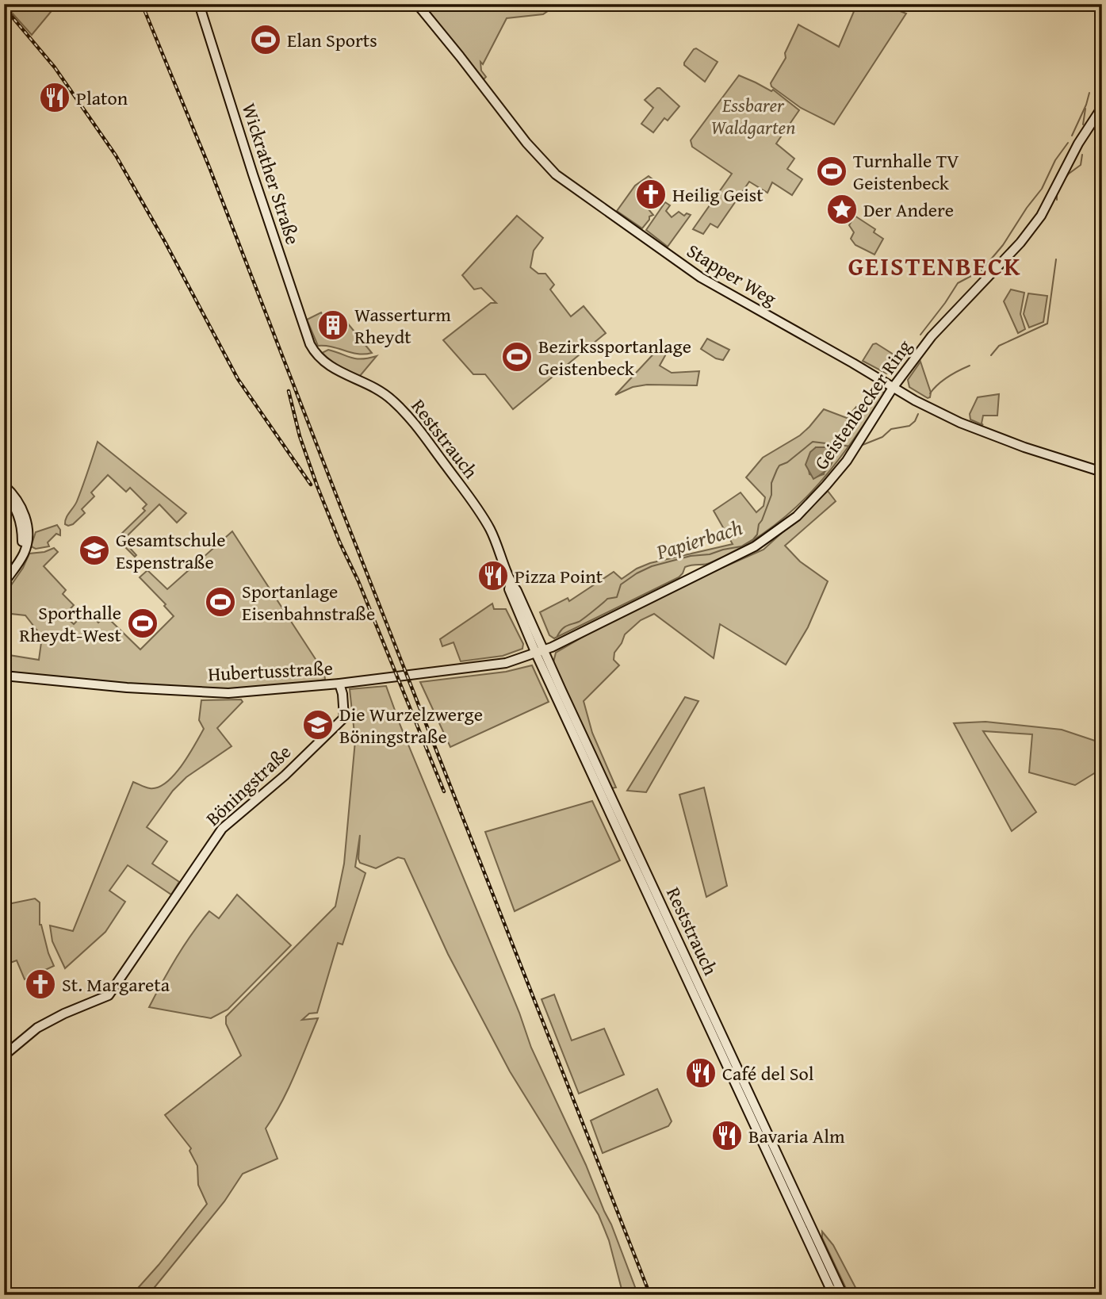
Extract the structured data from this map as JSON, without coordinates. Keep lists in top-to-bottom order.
{
  "streets": {
    "main road": [
      "Wickrather Straße",
      "Stapper Weg",
      "Geistenbecker Ring",
      "Reststrauch",
      "Hubertusstraße",
      "Böningstraße"
    ]
  },
  "crossings": [
    ["Wickrather Straße", "Reststrauch"],
    ["Stapper Weg", "Geistenbecker Ring"],
    ["Geistenbecker Ring", "Reststrauch"],
    ["Geistenbecker Ring", "Hubertusstraße"],
    ["Reststrauch", "Hubertusstraße"],
    ["Hubertusstraße", "Böningstraße"]
  ],
  "districts": ["GEISTENBECK"],
  "water": ["Papierbach"],
  "parks": ["Essbarer Waldgarten"],
  "places": {
    "sports": [
      "Elan Sports",
      "Turnhalle TV Geistenbeck",
      "Bezirkssportanlage Geistenbeck",
      "Sportanlage Eisenbahnstraße",
      "Sporthalle Rheydt-West"
    ],
    "restaurant": [
      "Platon",
      "Pizza Point",
      "Café del Sol",
      "Bavaria Alm"
    ],
    "church": ["Heilig Geist", "St. Margareta"],
    "place": ["Der Andere"],
    "building": ["Wasserturm Rheydt"],
    "school or university": ["Gesamtschule Espenstraße", "Die Wurzelzwerge Böningstraße"]
  }
}
